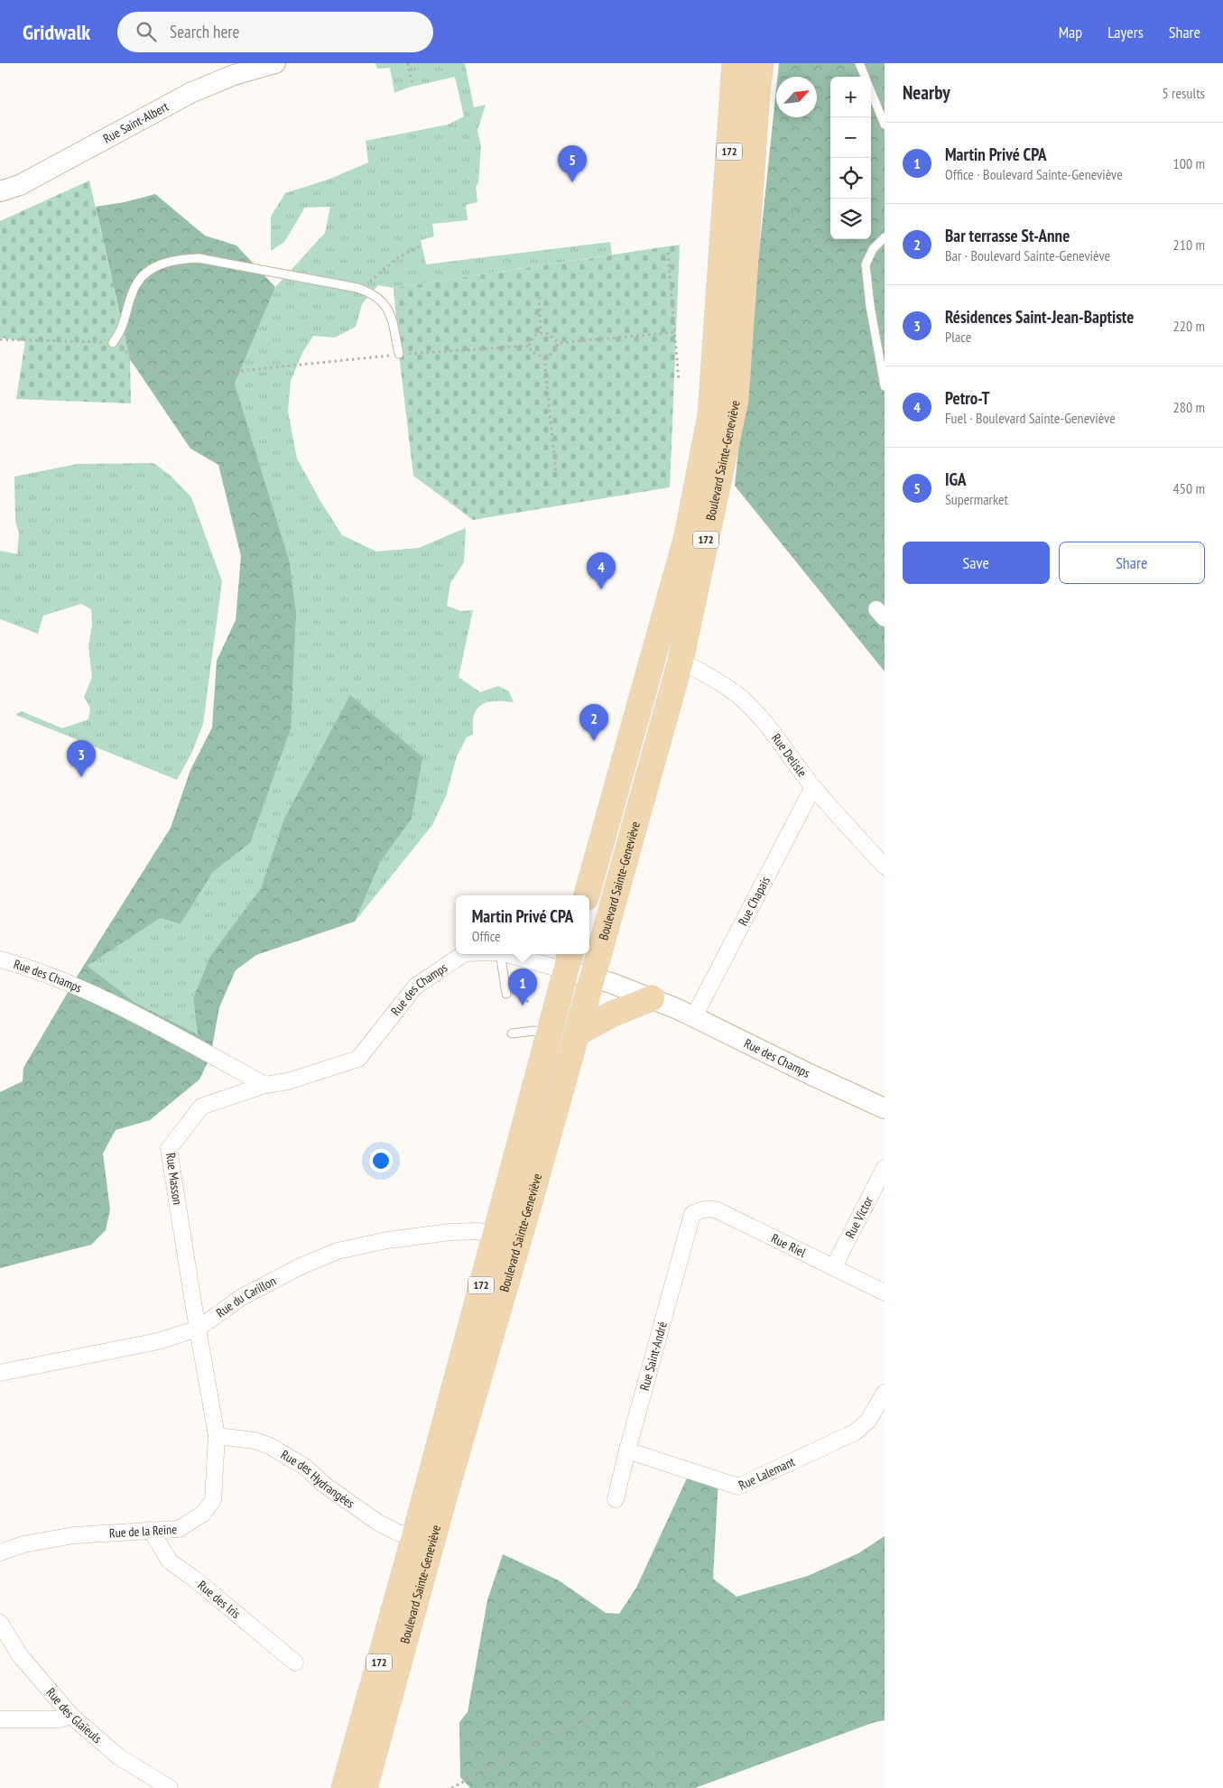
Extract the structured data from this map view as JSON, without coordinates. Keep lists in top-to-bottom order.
{
  "streets": {
    "main road": ["172", "Boulevard Sainte-Geneviève"],
    "street": [
      "Rue Saint-Albert",
      "Rue Delisle",
      "Rue Chapais",
      "Rue des Champs",
      "Rue Masson",
      "Rue Victor",
      "Rue Riel",
      "Rue du Carillon",
      "Rue Saint-André",
      "Rue Lalemant",
      "Rue des Hydrangées",
      "Rue de la Reine",
      "Rue des Iris",
      "Rue des Glaïeuls"
    ]
  },
  "crossings": [
    ["Boulevard Sainte-Geneviève", "Rue Delisle"],
    ["Boulevard Sainte-Geneviève", "Rue des Champs"],
    ["Boulevard Sainte-Geneviève", "Rue du Carillon"],
    ["Boulevard Sainte-Geneviève", "Rue des Hydrangées"],
    ["Rue Delisle", "Rue Chapais"],
    ["Rue Chapais", "Rue des Champs"],
    ["Rue des Champs", "Rue Masson"],
    ["Rue Masson", "Rue du Carillon"],
    ["Rue Masson", "Rue de la Reine"],
    ["Rue Victor", "Rue Riel"],
    ["Rue Riel", "Rue Saint-André"],
    ["Rue du Carillon", "Rue de la Reine"],
    ["Rue Saint-André", "Rue Lalemant"],
    ["Rue des Hydrangées", "Rue de la Reine"],
    ["Rue de la Reine", "Rue des Iris"]
  ],
  "north": "top right",
  "page": {
    "header": "Gridwalk",
    "search": "Search here",
    "nav": ["Map", "Layers", "Share"],
    "heading": ["Nearby", "5 results"],
    "map_buttons": ["+", "−"],
    "list": [
      {
        "mark": "1",
        "name": "Martin Privé CPA",
        "note": "Office · Boulevard Sainte-Geneviève",
        "value": "100 m"
      },
      {
        "mark": "2",
        "name": "Bar terrasse St-Anne",
        "note": "Bar · Boulevard Sainte-Geneviève",
        "value": "210 m"
      },
      {
        "mark": "3",
        "name": "Résidences Saint-Jean-Baptiste",
        "note": "Place",
        "value": "220 m"
      },
      {
        "mark": "4",
        "name": "Petro-T",
        "note": "Fuel · Boulevard Sainte-Geneviève",
        "value": "280 m"
      },
      {
        "mark": "5",
        "name": "IGA",
        "note": "Supermarket",
        "value": "450 m"
      }
    ],
    "pins": [
      "5",
      "4",
      "2",
      "3",
      "1"
    ],
    "buttons": ["Save", "Share"],
    "popup": ["Martin Privé CPA", "Office"]
  }
}
